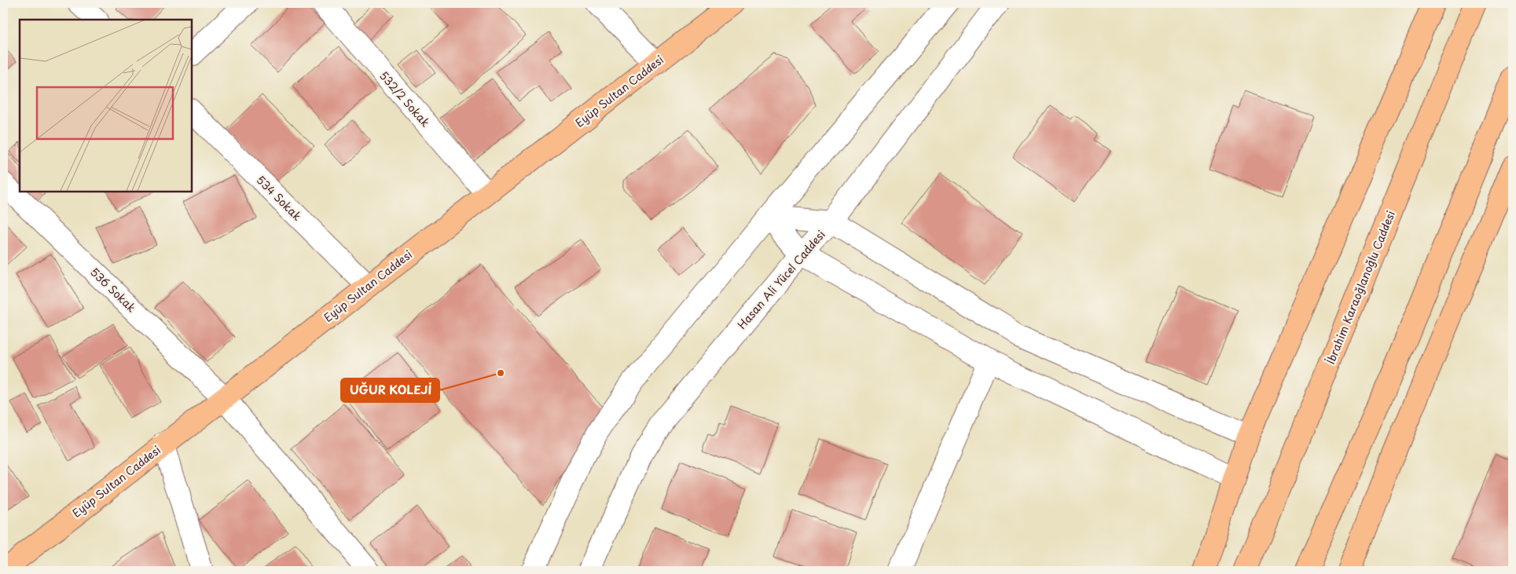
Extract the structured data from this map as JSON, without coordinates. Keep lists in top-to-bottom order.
{
  "streets": {
    "main road": ["Eyüp Sultan Caddesi", "İbrahim Karaoğlanoğlu Caddesi"],
    "street": [
      "532/2 Sokak",
      "534 Sokak",
      "Hasan Ali Yücel Caddesi",
      "536 Sokak"
    ]
  },
  "crossings": [
    ["Eyüp Sultan Caddesi", "532/2 Sokak"],
    ["Eyüp Sultan Caddesi", "534 Sokak"],
    ["Eyüp Sultan Caddesi", "536 Sokak"]
  ],
  "places": ["UĞUR KOLEJİ"]
}
